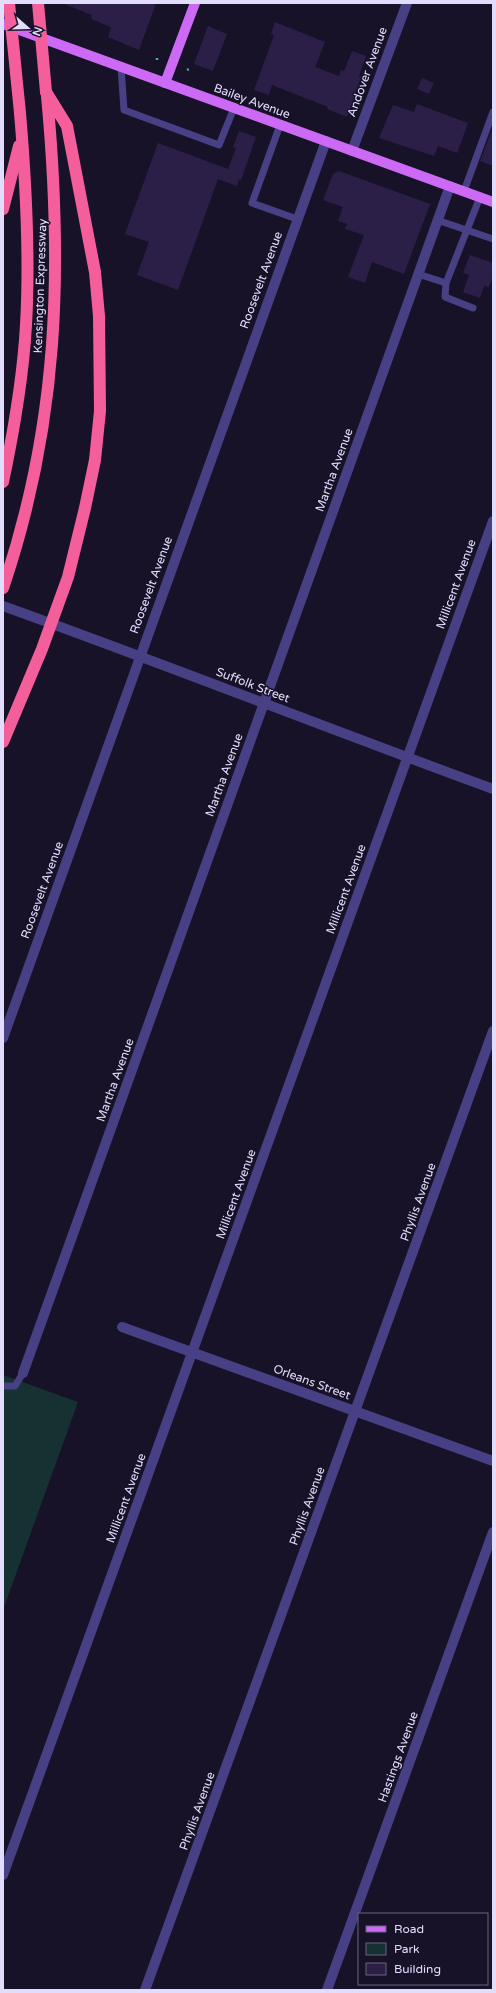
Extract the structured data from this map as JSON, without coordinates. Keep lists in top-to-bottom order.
{
  "streets": {
    "highway": ["Kensington Expressway"],
    "main road": ["Bailey Avenue"],
    "street": [
      "Andover Avenue",
      "Roosevelt Avenue",
      "Martha Avenue",
      "Millicent Avenue",
      "Suffolk Street",
      "Phyllis Avenue",
      "Orleans Street",
      "Hastings Avenue"
    ]
  },
  "crossings": [
    ["Andover Avenue", "Bailey Avenue"],
    ["Bailey Avenue", "Roosevelt Avenue"],
    ["Bailey Avenue", "Martha Avenue"],
    ["Roosevelt Avenue", "Suffolk Street"],
    ["Martha Avenue", "Suffolk Street"],
    ["Millicent Avenue", "Suffolk Street"],
    ["Millicent Avenue", "Orleans Street"],
    ["Phyllis Avenue", "Orleans Street"]
  ],
  "legend": ["Road", "Park", "Building"],
  "north": "right"
}
